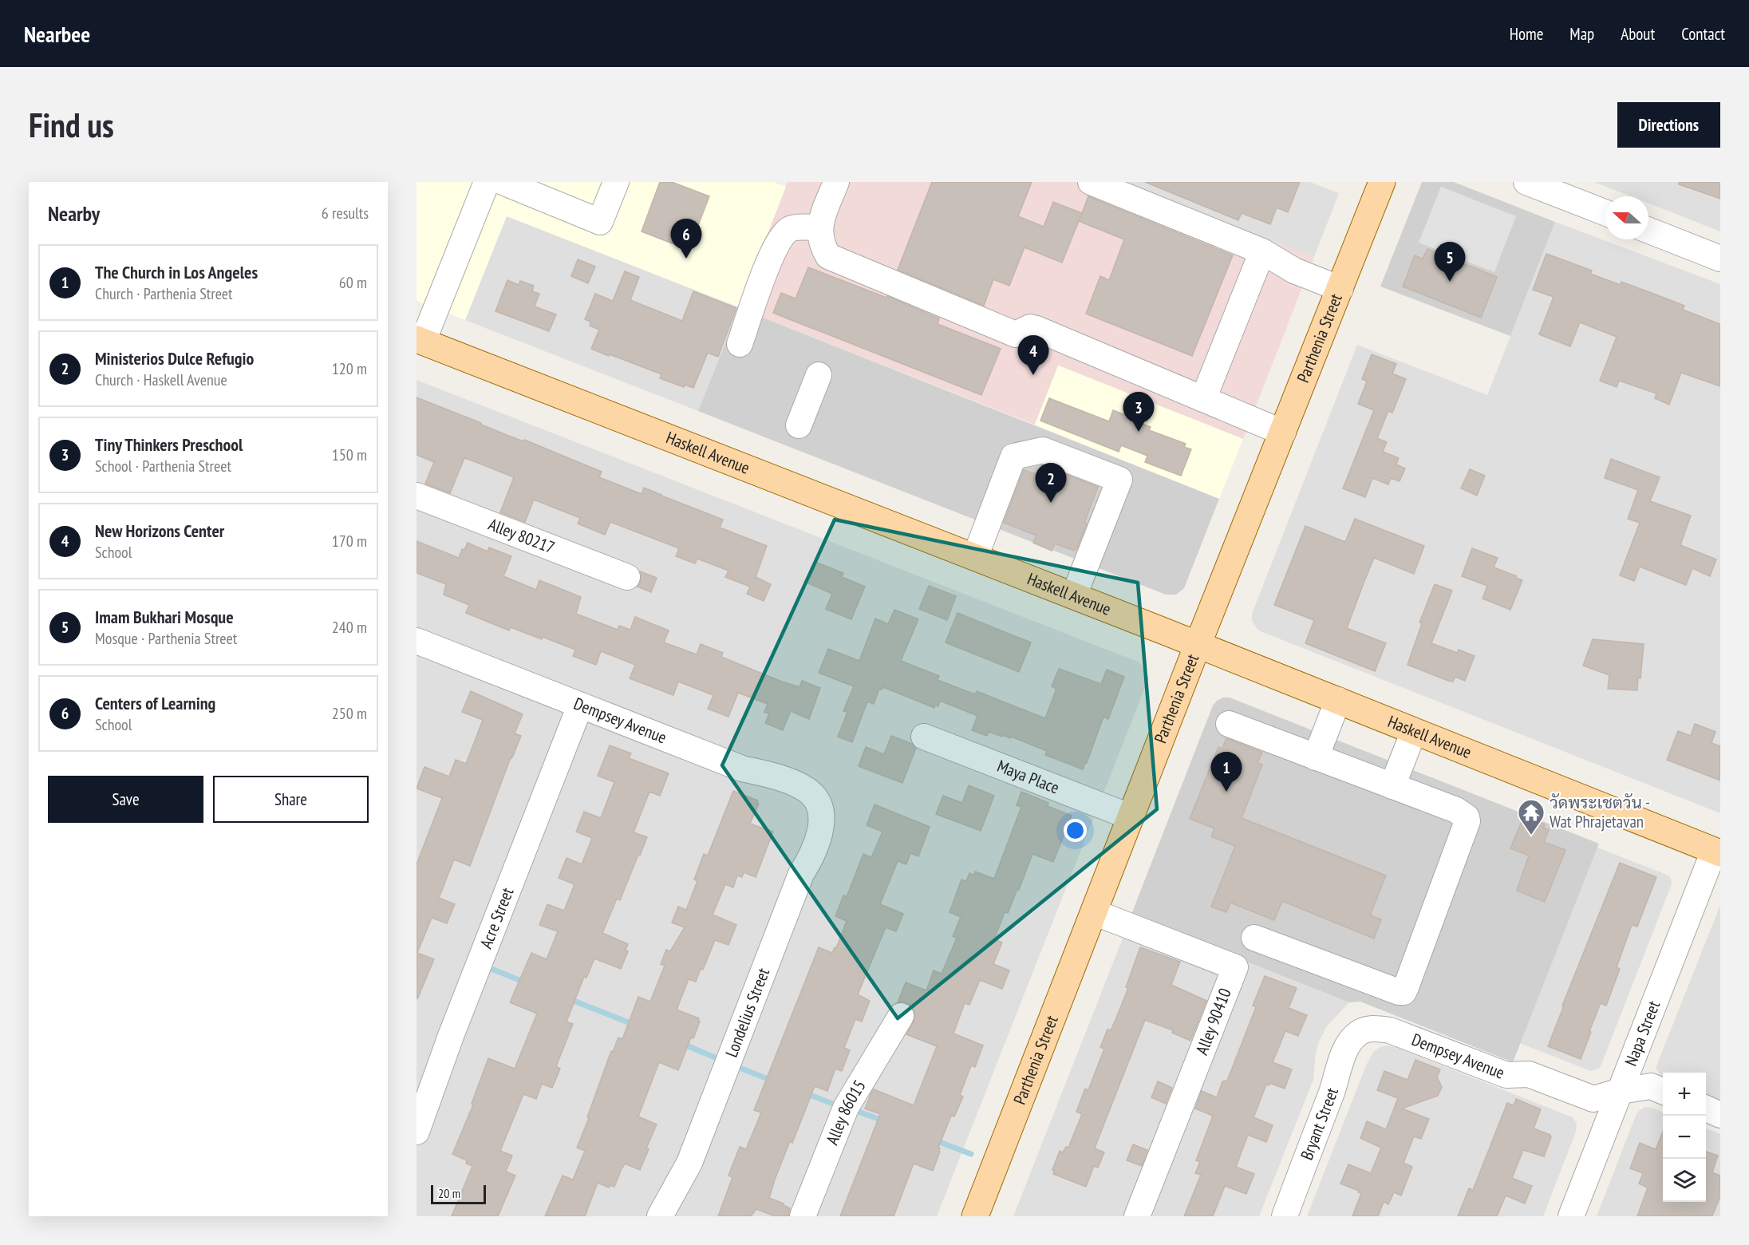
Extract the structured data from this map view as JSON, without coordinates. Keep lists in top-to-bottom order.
{
  "streets": {
    "main road": ["Parthenia Street", "Haskell Avenue"],
    "street": [
      "Alley 80217",
      "Dempsey Avenue",
      "Maya Place",
      "Acre Street",
      "Londelius Street",
      "Alley 90410",
      "Napa Street",
      "Alley 86015",
      "Bryant Street"
    ]
  },
  "crossings": [
    ["Parthenia Street", "Haskell Avenue"],
    ["Parthenia Street", "Maya Place"],
    ["Parthenia Street", "Alley 90410"],
    ["Haskell Avenue", "Napa Street"],
    ["Dempsey Avenue", "Acre Street"],
    ["Dempsey Avenue", "Londelius Street"],
    ["Dempsey Avenue", "Napa Street"],
    ["Dempsey Avenue", "Bryant Street"]
  ],
  "places": {
    "temple": ["วัดพระเชตวัน - Wat Phrajetavan"]
  },
  "scale_bar": "20 m",
  "north": "left",
  "page": {
    "header": "Nearbee",
    "nav": [
      "Home",
      "Map",
      "About",
      "Contact"
    ],
    "buttons": [
      "Directions",
      ["Save", "Share"]
    ],
    "title": "Find us",
    "heading": ["Nearby", "6 results"],
    "pins": [
      "6",
      "5",
      "4",
      "3",
      "2",
      "1"
    ],
    "list": [
      {
        "mark": "1",
        "name": "The Church in Los Angeles",
        "note": "Church · Parthenia Street",
        "value": "60 m"
      },
      {
        "mark": "2",
        "name": "Ministerios Dulce Refugio",
        "note": "Church · Haskell Avenue",
        "value": "120 m"
      },
      {
        "mark": "3",
        "name": "Tiny Thinkers Preschool",
        "note": "School · Parthenia Street",
        "value": "150 m"
      },
      {
        "mark": "4",
        "name": "New Horizons Center",
        "note": "School",
        "value": "170 m"
      },
      {
        "mark": "5",
        "name": "Imam Bukhari Mosque",
        "note": "Mosque · Parthenia Street",
        "value": "240 m"
      },
      {
        "mark": "6",
        "name": "Centers of Learning",
        "note": "School",
        "value": "250 m"
      }
    ],
    "map_buttons": ["+", "−"],
    "scale": "20 m"
  }
}
